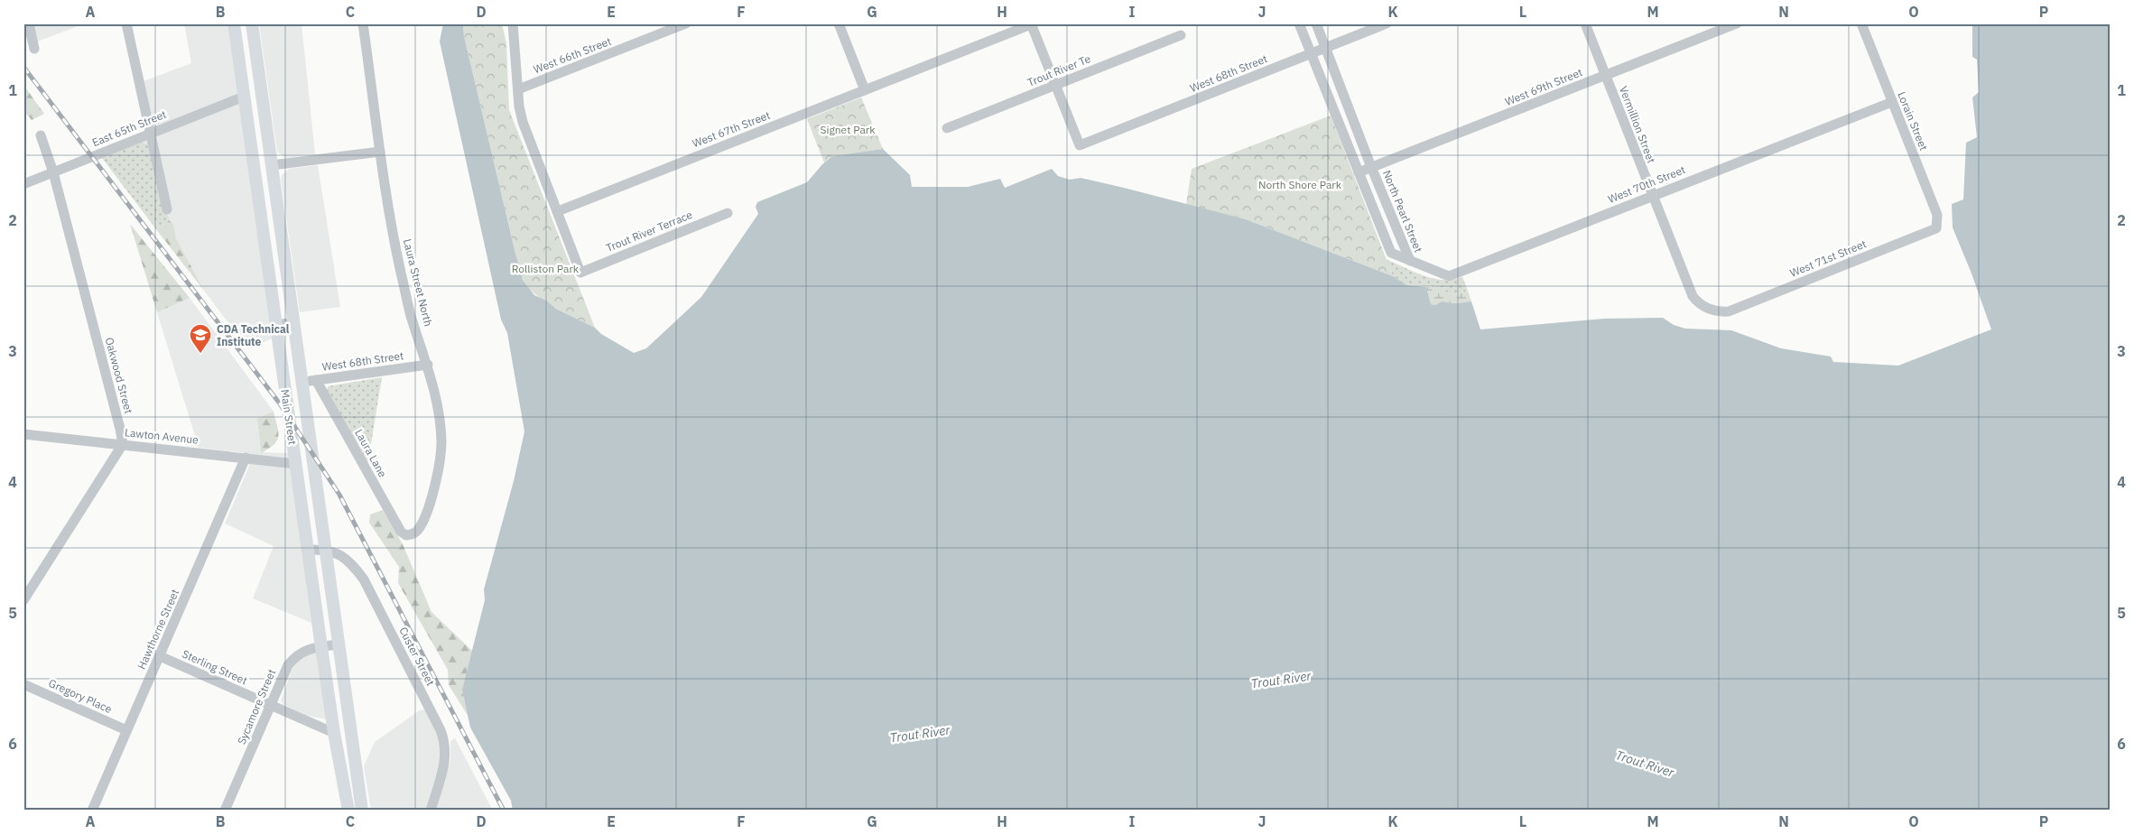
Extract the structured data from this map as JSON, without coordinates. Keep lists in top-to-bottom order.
{
  "streets": {
    "main road": ["Main Street"],
    "street": [
      "West 66th Street",
      "Trout River Te",
      "West 68th Street",
      "West 69th Street",
      "Lorain Street",
      "Vermillion Street",
      "East 65th Street",
      "West 67th Street",
      "West 70th Street",
      "North Pearl Street",
      "Trout River Terrace",
      "West 71st Street",
      "Laura Street North",
      "Oakwood Street",
      "Lawton Avenue",
      "Laura Lane",
      "Hawthorne Street",
      "Custer Street",
      "Sterling Street",
      "Gregory Place",
      "Sycamore Street"
    ]
  },
  "crossings": [
    ["Trout River Te", "West 68th Street"],
    ["West 68th Street", "North Pearl Street"],
    ["West 68th Street", "Laura Street North"],
    ["West 68th Street", "Main Street"],
    ["West 68th Street", "Laura Lane"],
    ["West 69th Street", "Vermillion Street"],
    ["West 69th Street", "North Pearl Street"],
    ["Lorain Street", "West 70th Street"],
    ["Lorain Street", "West 71st Street"],
    ["Vermillion Street", "West 70th Street"],
    ["Vermillion Street", "West 71st Street"],
    ["East 65th Street", "Oakwood Street"],
    ["East 65th Street", "Main Street"],
    ["West 67th Street", "Trout River Terrace"],
    ["West 70th Street", "North Pearl Street"],
    ["Laura Street North", "Laura Lane"],
    ["Oakwood Street", "Lawton Avenue"],
    ["Main Street", "Lawton Avenue"],
    ["Main Street", "Custer Street"],
    ["Main Street", "Sterling Street"],
    ["Main Street", "Sycamore Street"],
    ["Lawton Avenue", "Hawthorne Street"],
    ["Hawthorne Street", "Sterling Street"],
    ["Hawthorne Street", "Gregory Place"],
    ["Sterling Street", "Sycamore Street"]
  ],
  "water": ["Trout River"],
  "parks": ["Signet Park", "North Shore Park", "Rolliston Park"],
  "places": {
    "school or university": ["CDA Technical Institute"]
  },
  "grid": {
    "columns": [
      "A",
      "B",
      "C",
      "D",
      "E",
      "F",
      "G",
      "H",
      "I",
      "J",
      "K",
      "L",
      "M",
      "N",
      "O",
      "P"
    ],
    "rows": [
      "1",
      "2",
      "3",
      "4",
      "5",
      "6"
    ]
  }
}
